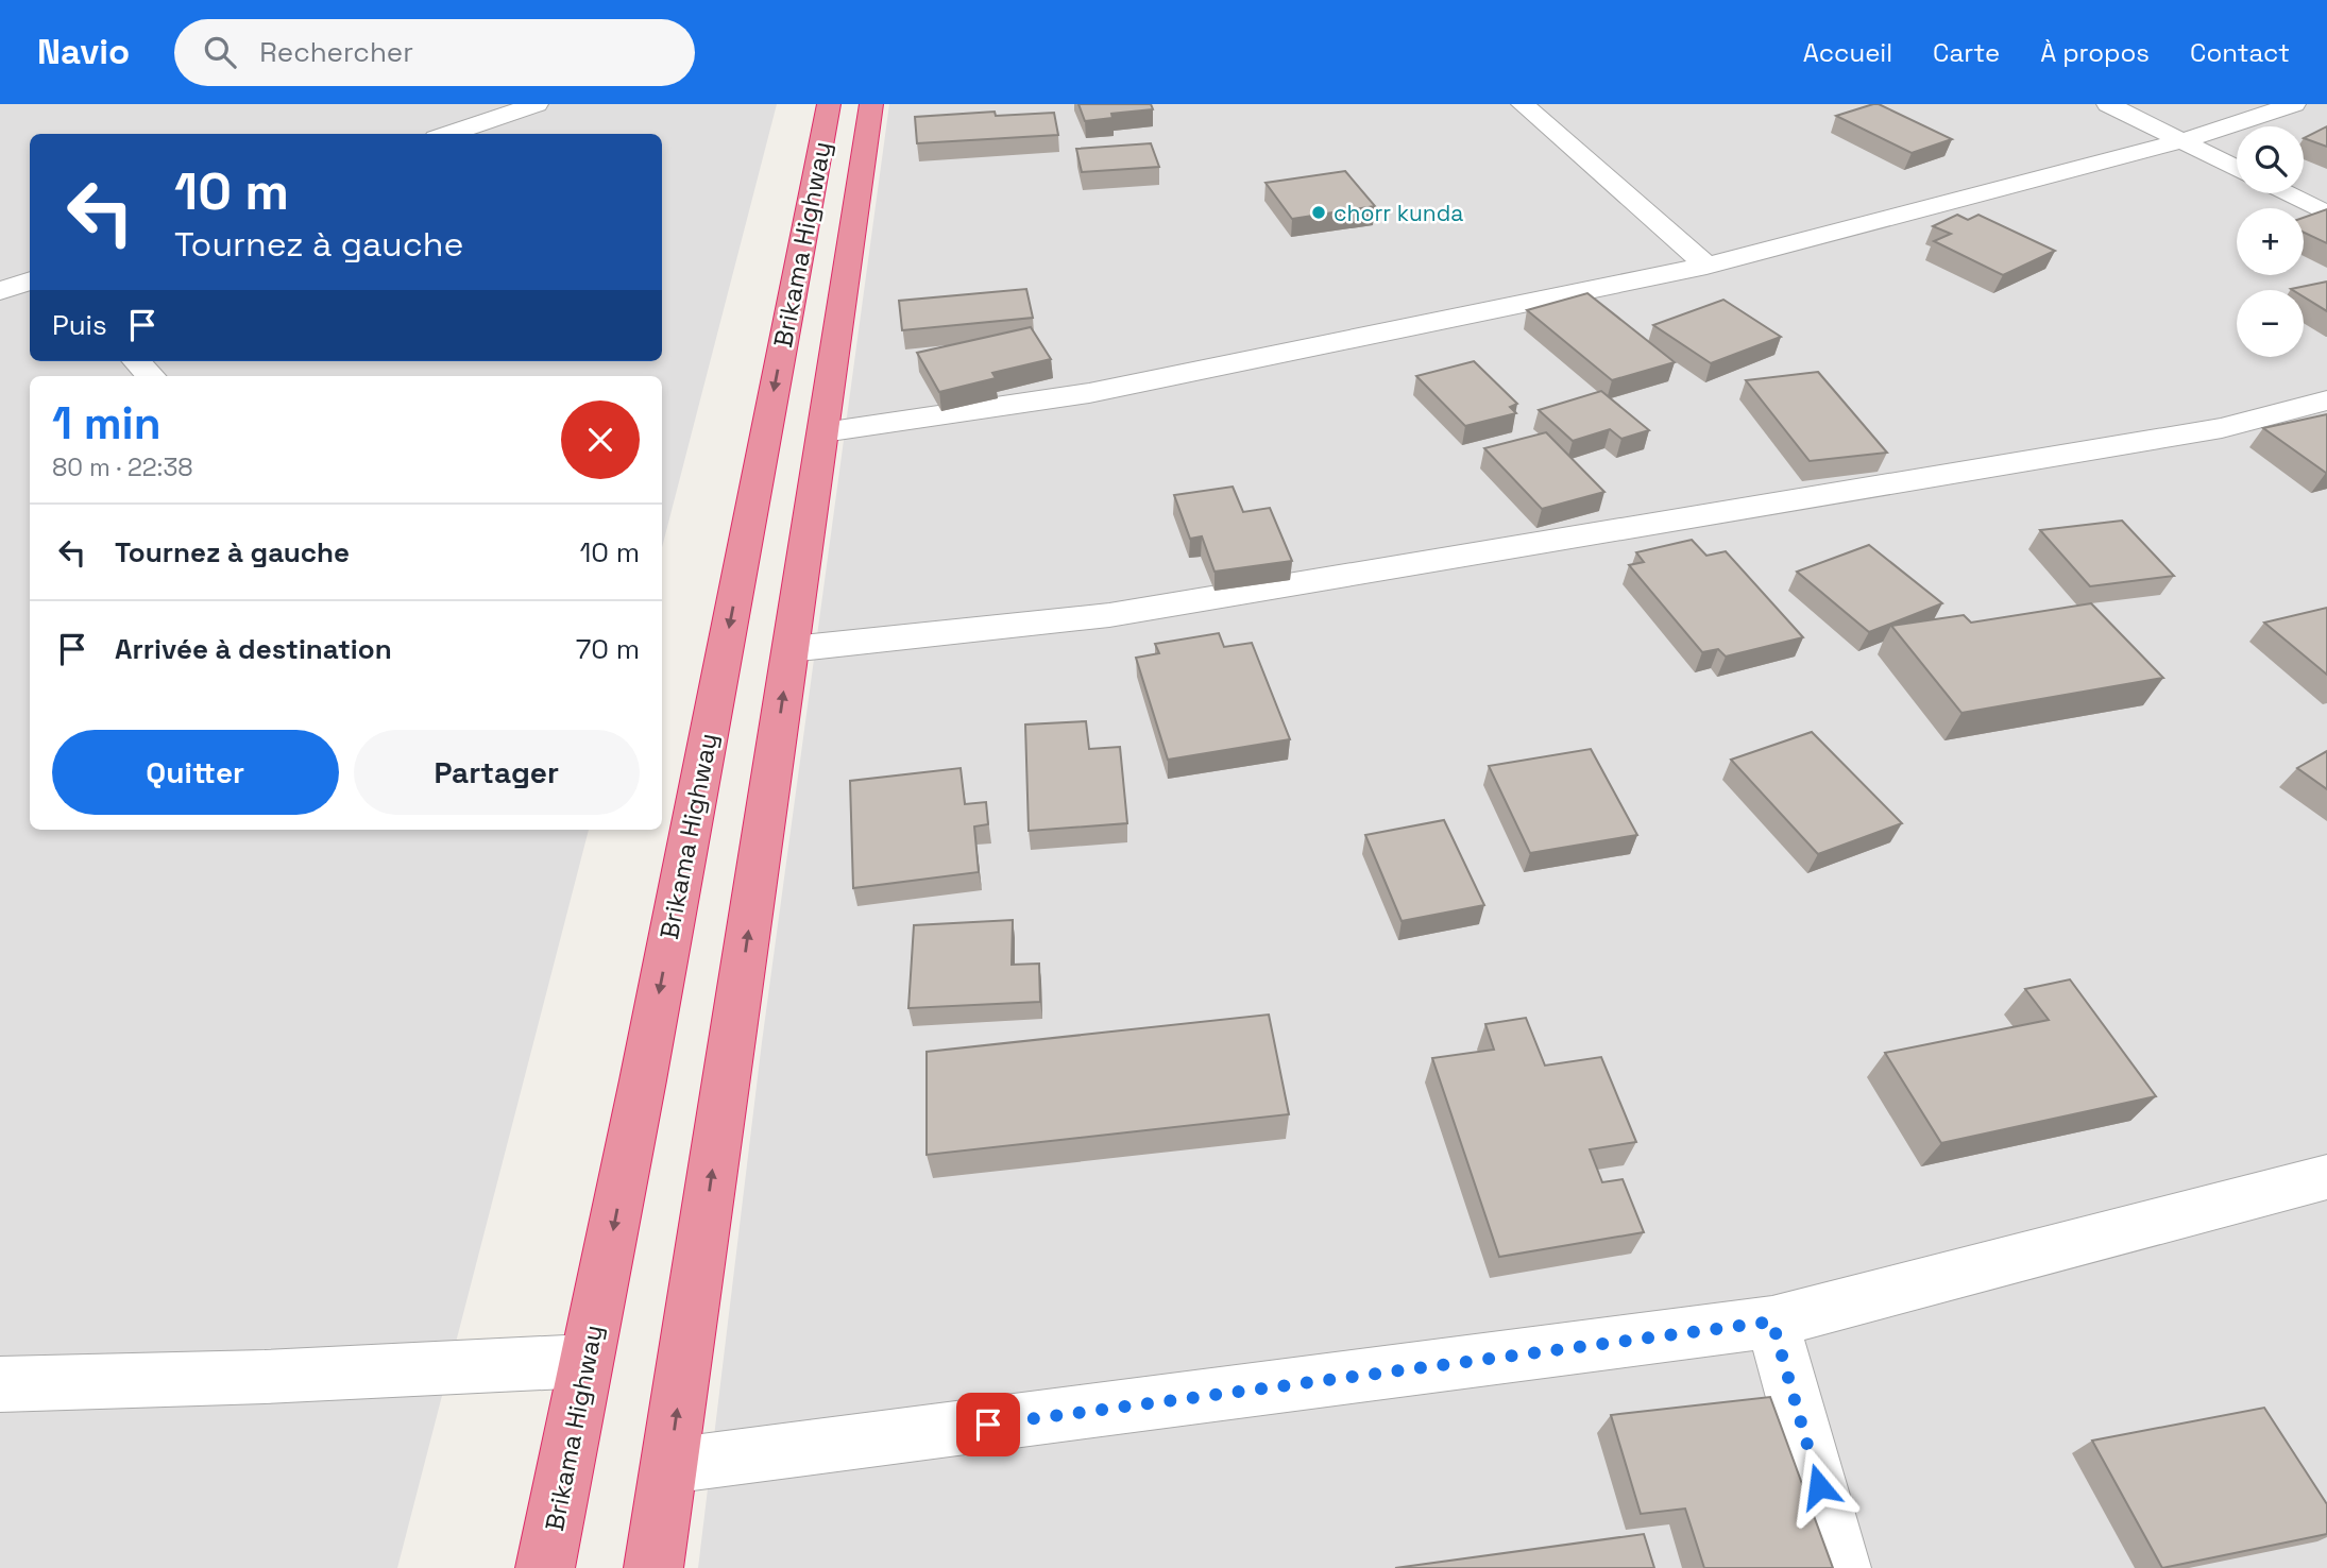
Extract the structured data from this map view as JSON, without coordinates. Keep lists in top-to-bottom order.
{
  "streets": {
    "highway": ["Brikama Highway"]
  },
  "places": ["chorr kunda"],
  "page": {
    "header": "Navio",
    "search": "Rechercher",
    "nav": [
      "Accueil",
      "Carte",
      "À propos",
      "Contact"
    ],
    "map_buttons": ["+", "−"],
    "turn": ["10 m", "Tournez à gauche"],
    "then": "Puis",
    "heading": ["1 min", "80 m · 22:38"],
    "list": [
      {
        "name": "Tournez à gauche",
        "value": "10 m"
      },
      {
        "name": "Arrivée à destination",
        "value": "70 m"
      }
    ],
    "buttons": ["Quitter", "Partager"]
  }
}
